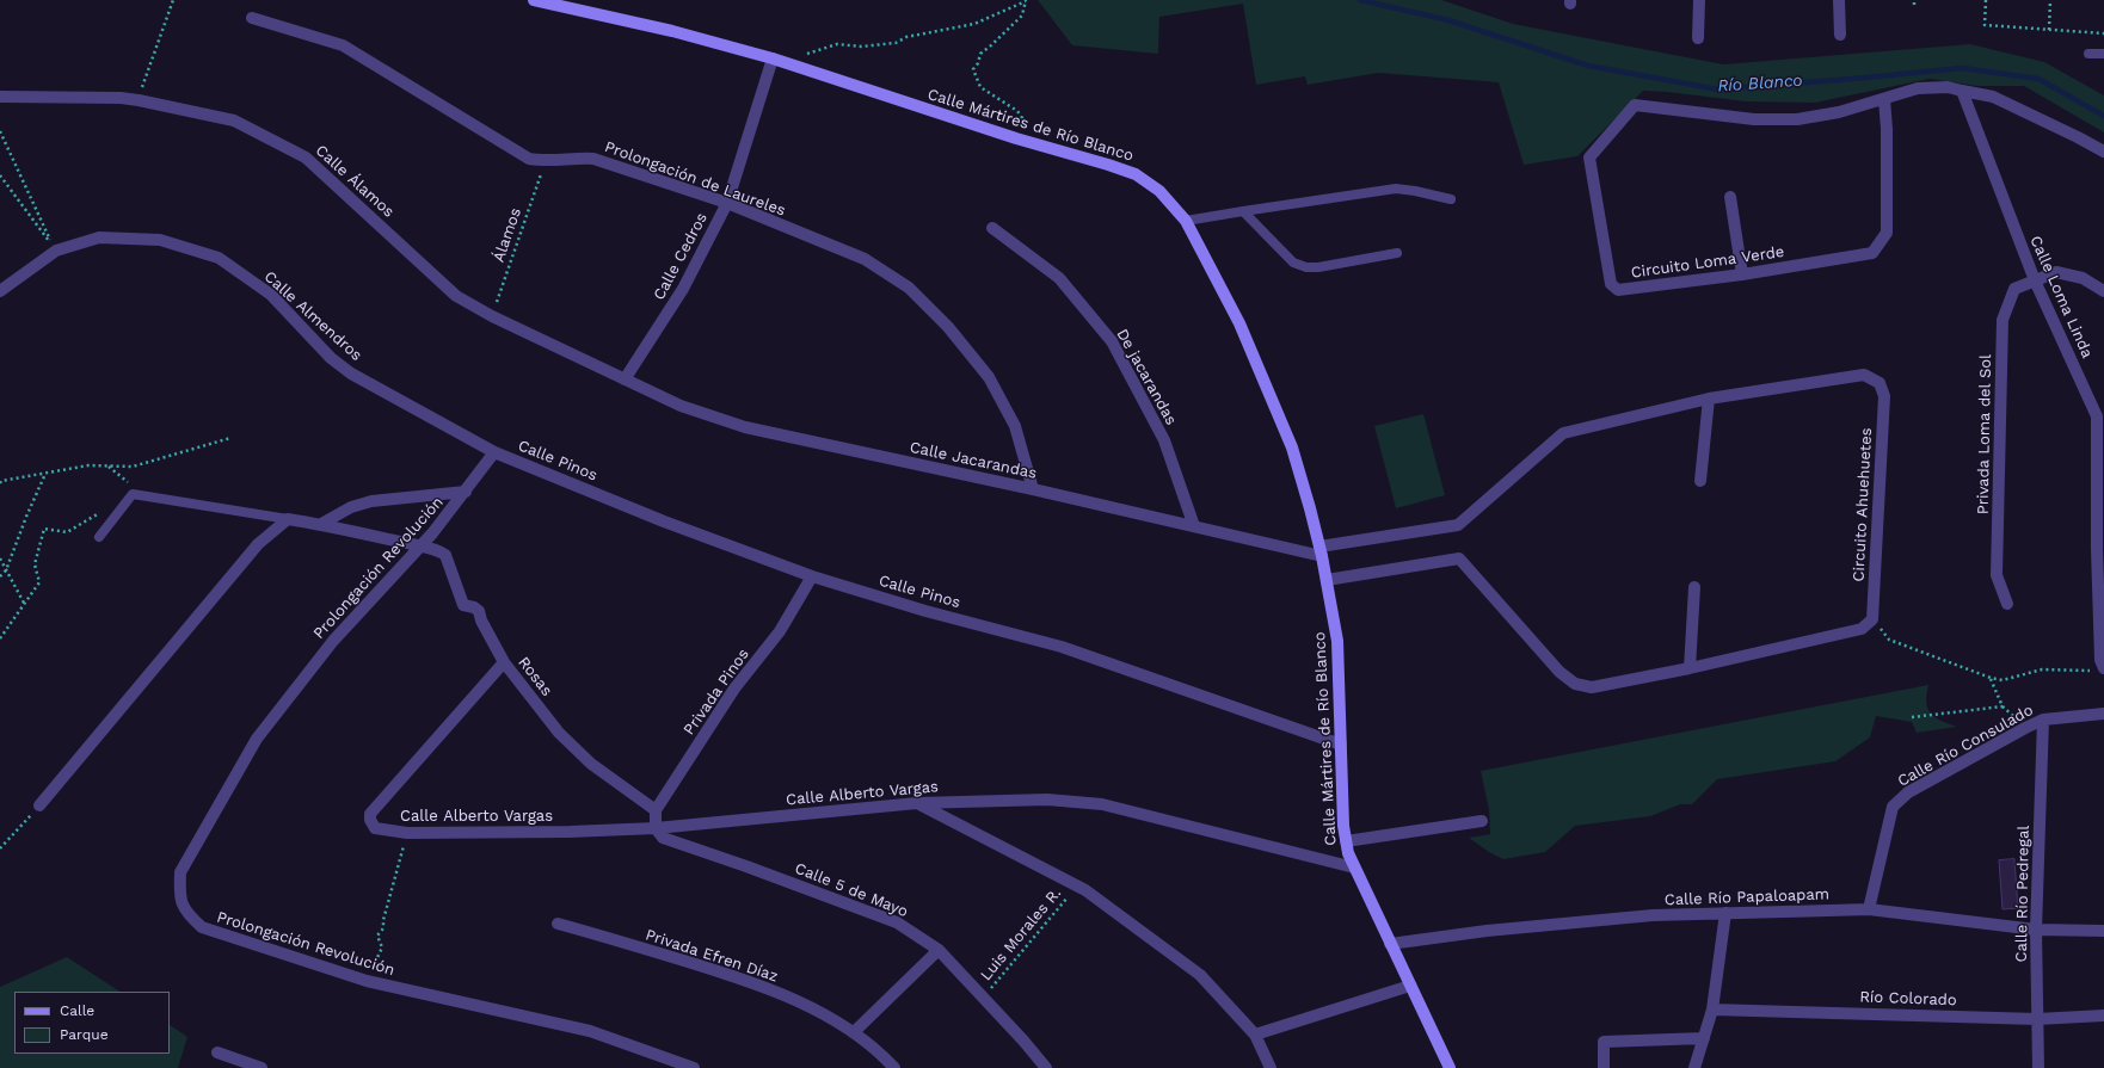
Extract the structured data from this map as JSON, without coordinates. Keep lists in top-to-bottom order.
{
  "streets": {
    "main road": ["Calle Mártires de Río Blanco"],
    "street": [
      "Prolongación de Laureles",
      "Calle Álamos",
      "Calle Cedros",
      "Circuito Loma Verde",
      "Calle Loma Linda",
      "Calle Almendros",
      "De jacarandas",
      "Privada Loma del Sol",
      "Calle Pinos",
      "Calle Jacarandas",
      "Circuito Ahuehuetes",
      "Prolongación Revolución",
      "Rosas",
      "Privada Pinos",
      "Calle Río Consulado",
      "Calle Alberto Vargas",
      "Calle 5 de Mayo",
      "Calle Río Pedregal",
      "Calle Río Papaloapam",
      "Privada Efren Díaz",
      "Río Colorado"
    ],
    "path": ["Álamos", "Luis Morales R."]
  },
  "crossings": [
    ["Calle Mártires de Río Blanco", "Calle Cedros"],
    ["Calle Mártires de Río Blanco", "Calle Pinos"],
    ["Calle Mártires de Río Blanco", "Calle Jacarandas"],
    ["Calle Mártires de Río Blanco", "Circuito Ahuehuetes"],
    ["Calle Mártires de Río Blanco", "Calle Alberto Vargas"],
    ["Calle Mártires de Río Blanco", "Calle Río Papaloapam"],
    ["Prolongación de Laureles", "Álamos"],
    ["Prolongación de Laureles", "Calle Cedros"],
    ["Prolongación de Laureles", "Calle Jacarandas"],
    ["Calle Álamos", "Álamos"],
    ["Calle Álamos", "Calle Cedros"],
    ["Calle Álamos", "Calle Jacarandas"],
    ["Calle Cedros", "Calle Jacarandas"],
    ["Calle Loma Linda", "Privada Loma del Sol"],
    ["Calle Almendros", "Calle Pinos"],
    ["Calle Almendros", "Prolongación Revolución"],
    ["De jacarandas", "Calle Jacarandas"],
    ["Calle Pinos", "Prolongación Revolución"],
    ["Calle Pinos", "Privada Pinos"],
    ["Calle Jacarandas", "Circuito Ahuehuetes"],
    ["Prolongación Revolución", "Rosas"],
    ["Rosas", "Privada Pinos"],
    ["Rosas", "Calle Alberto Vargas"],
    ["Calle Río Consulado", "Calle Río Pedregal"],
    ["Calle Río Consulado", "Calle Río Papaloapam"],
    ["Calle Alberto Vargas", "Calle 5 de Mayo"],
    ["Calle 5 de Mayo", "Luis Morales R."],
    ["Calle Río Pedregal", "Calle Río Papaloapam"],
    ["Calle Río Pedregal", "Río Colorado"]
  ],
  "water": ["Río Blanco"],
  "legend": ["Calle", "Parque"]
}
